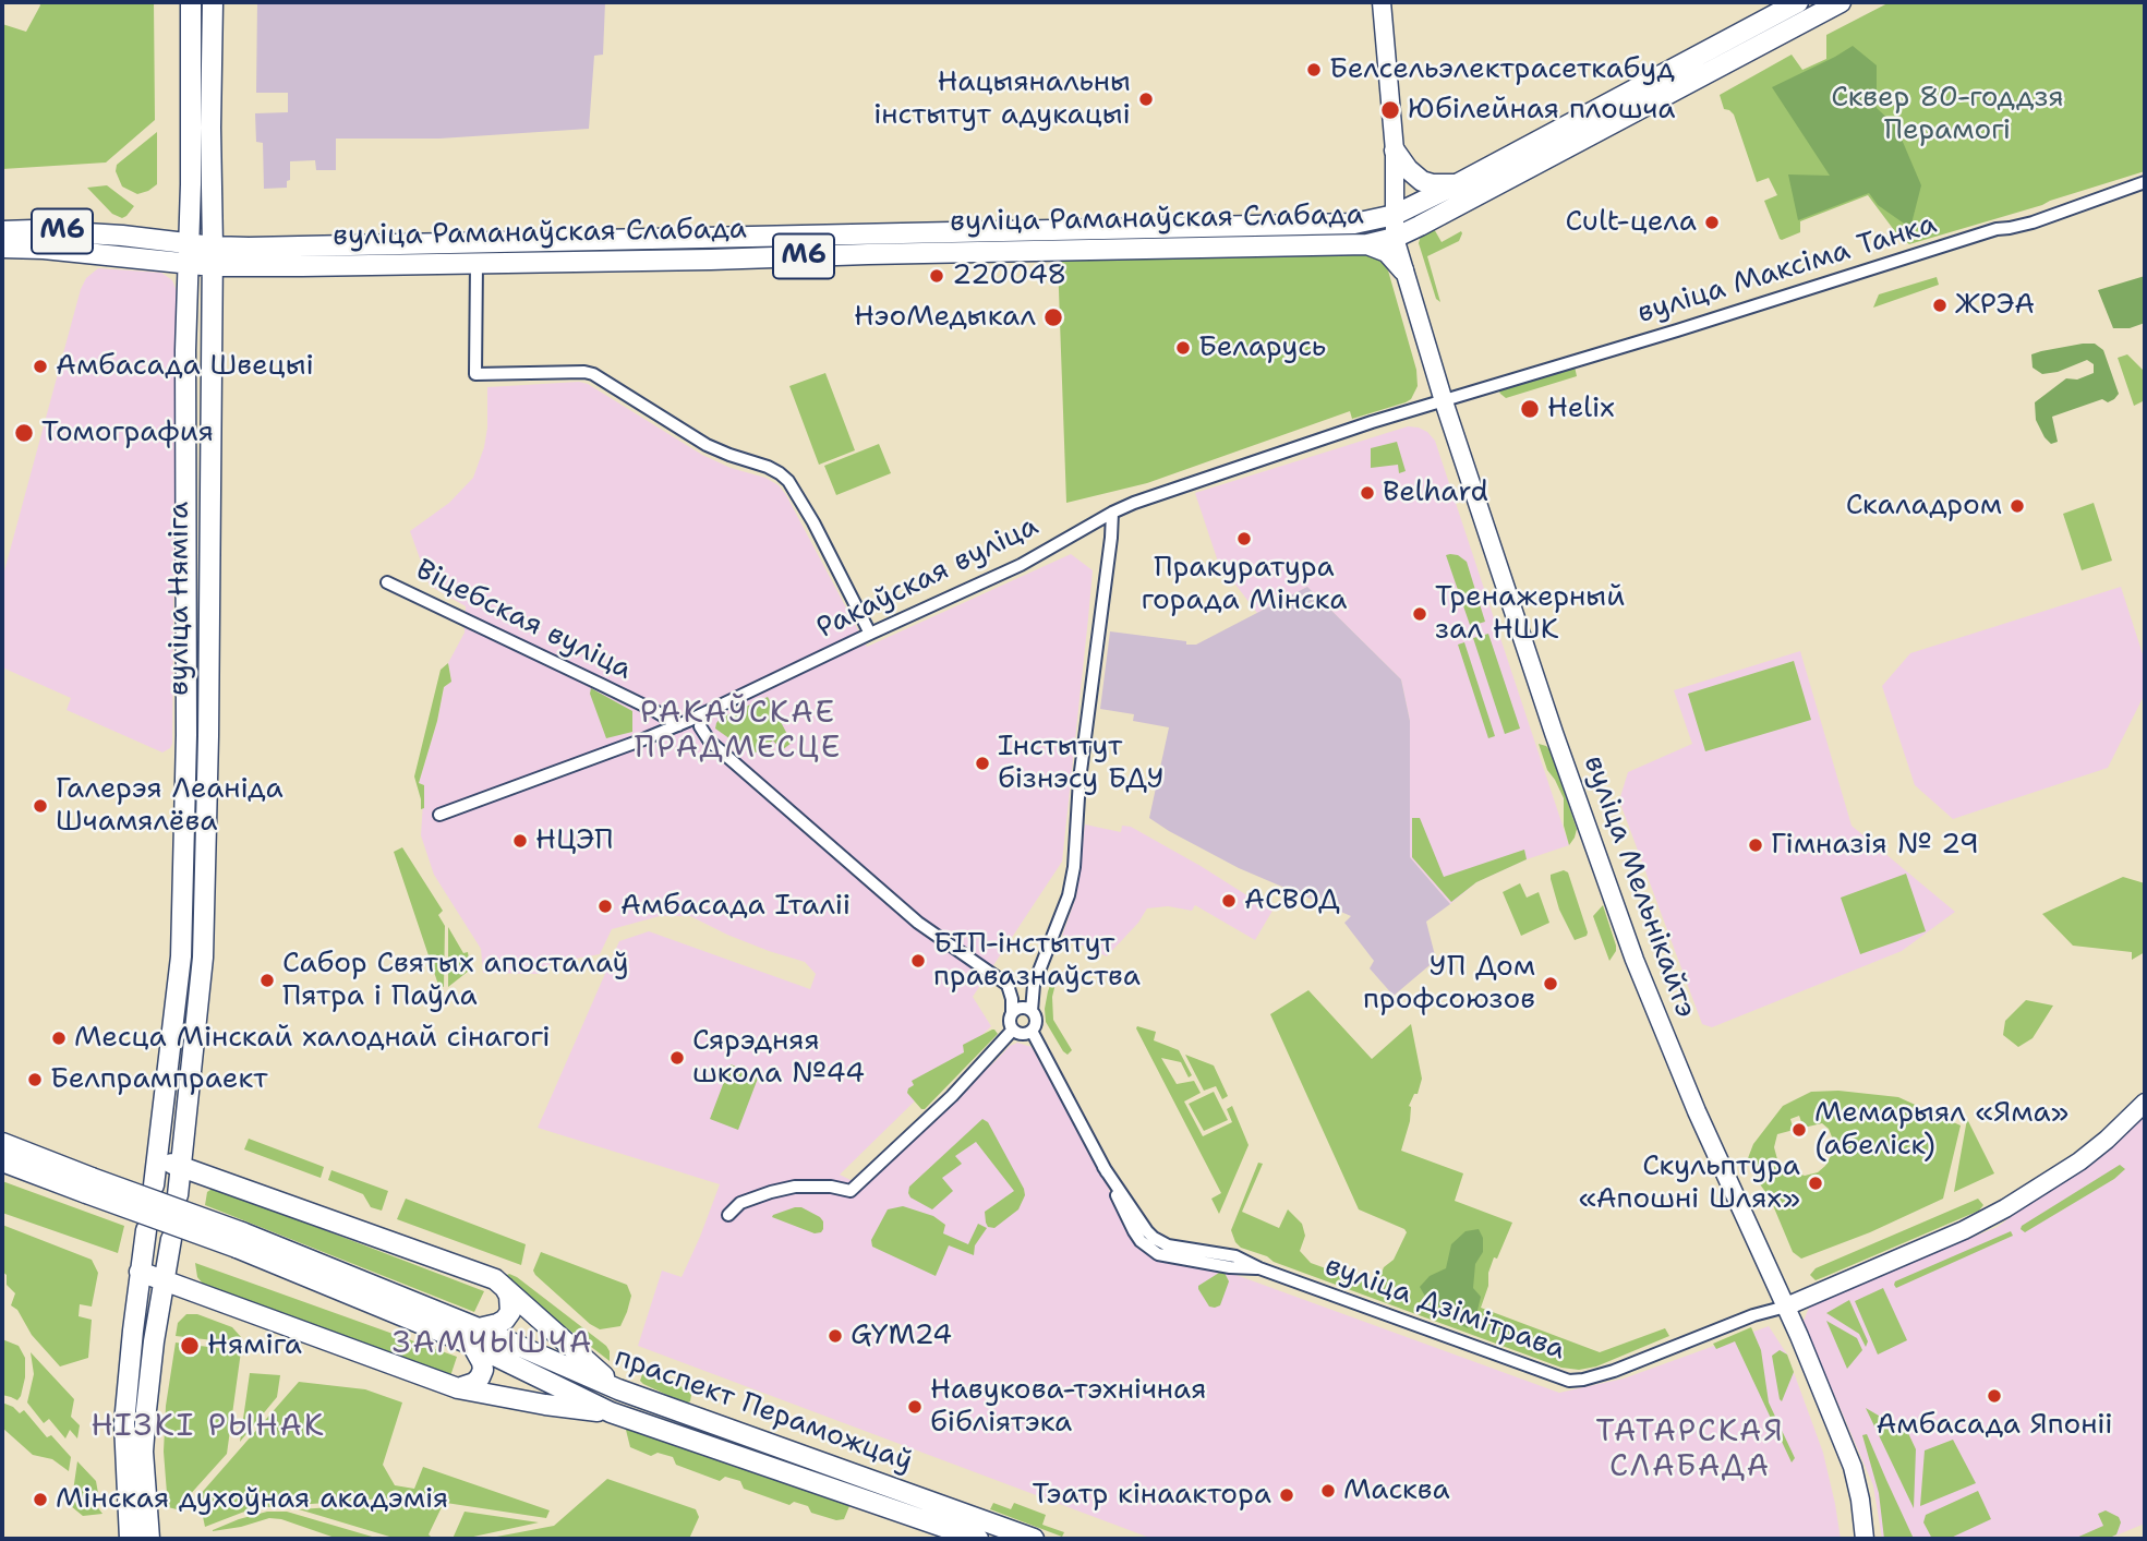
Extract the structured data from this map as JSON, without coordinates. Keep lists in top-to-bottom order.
{
  "streets": {
    "main road": [
      "вуліца Раманаўская Слабада",
      "М6",
      "вуліца Няміга",
      "вуліца Мельнікайтэ",
      "праспект Пераможцаў"
    ],
    "street": [
      "вуліца Максіма Танка",
      "Ракаўская вуліца",
      "Віцебская вуліца",
      "вуліца Дзімітрава"
    ]
  },
  "crossings": [
    ["вуліца Раманаўская Слабада", "М6"],
    ["вуліца Раманаўская Слабада", "вуліца Няміга"],
    ["вуліца Раманаўская Слабада", "вуліца Мельнікайтэ"],
    ["М6", "вуліца Няміга"],
    ["М6", "вуліца Мельнікайтэ"],
    ["вуліца Максіма Танка", "Ракаўская вуліца"],
    ["вуліца Максіма Танка", "вуліца Мельнікайтэ"],
    ["Ракаўская вуліца", "Віцебская вуліца"],
    ["Ракаўская вуліца", "вуліца Мельнікайтэ"],
    ["вуліца Мельнікайтэ", "вуліца Дзімітрава"]
  ],
  "districts": [
    "РАКАЎСКАЕ ПРАДМЕСЦЕ",
    "ЗАМЧЫШЧА",
    "НІЗКІ РЫНАК",
    "ТАТАРСКАЯ СЛАБАДА"
  ],
  "parks": ["Сквер 80-годдзя Перамогі"],
  "places": [
    "Белсельэлектрасеткабуд",
    "Нацыянальны інстытут адукацыі",
    "Юбілейная плошча",
    "Cult-цела",
    "220048",
    "ЖРЭА",
    "НэоМедыкал",
    "Беларусь",
    "Амбасада Швецыі",
    "Helix",
    "Томография",
    "Belhard",
    "Скаладром",
    "Пракуратура горада Мінска",
    "Тренажерный зал НШК",
    "Інстытут бізнэсу БДУ",
    "Галерэя Леаніда Шчамялёва",
    "НЦЭП",
    "Гімназія № 29",
    "АСВОД",
    "Амбасада Італіі",
    "БІП-інстытут правазнаўства",
    "Сабор Святых апосталаў Пятра і Паўла",
    "УП Дом профсоюзов",
    "Месца Мінскай халоднай сінагогі",
    "Сярэдняя школа №44",
    "Белпрампраект",
    "Мемарыял «Яма» (абеліск)",
    "Скульптура «Апошні Шлях»",
    "GYM24",
    "Няміга",
    "Амбасада Японіі",
    "Навукова-тэхнічная бібліятэка",
    "Масква",
    "Тэатр кінаактора",
    "Мінская духоўная акадэмія"
  ]
}
